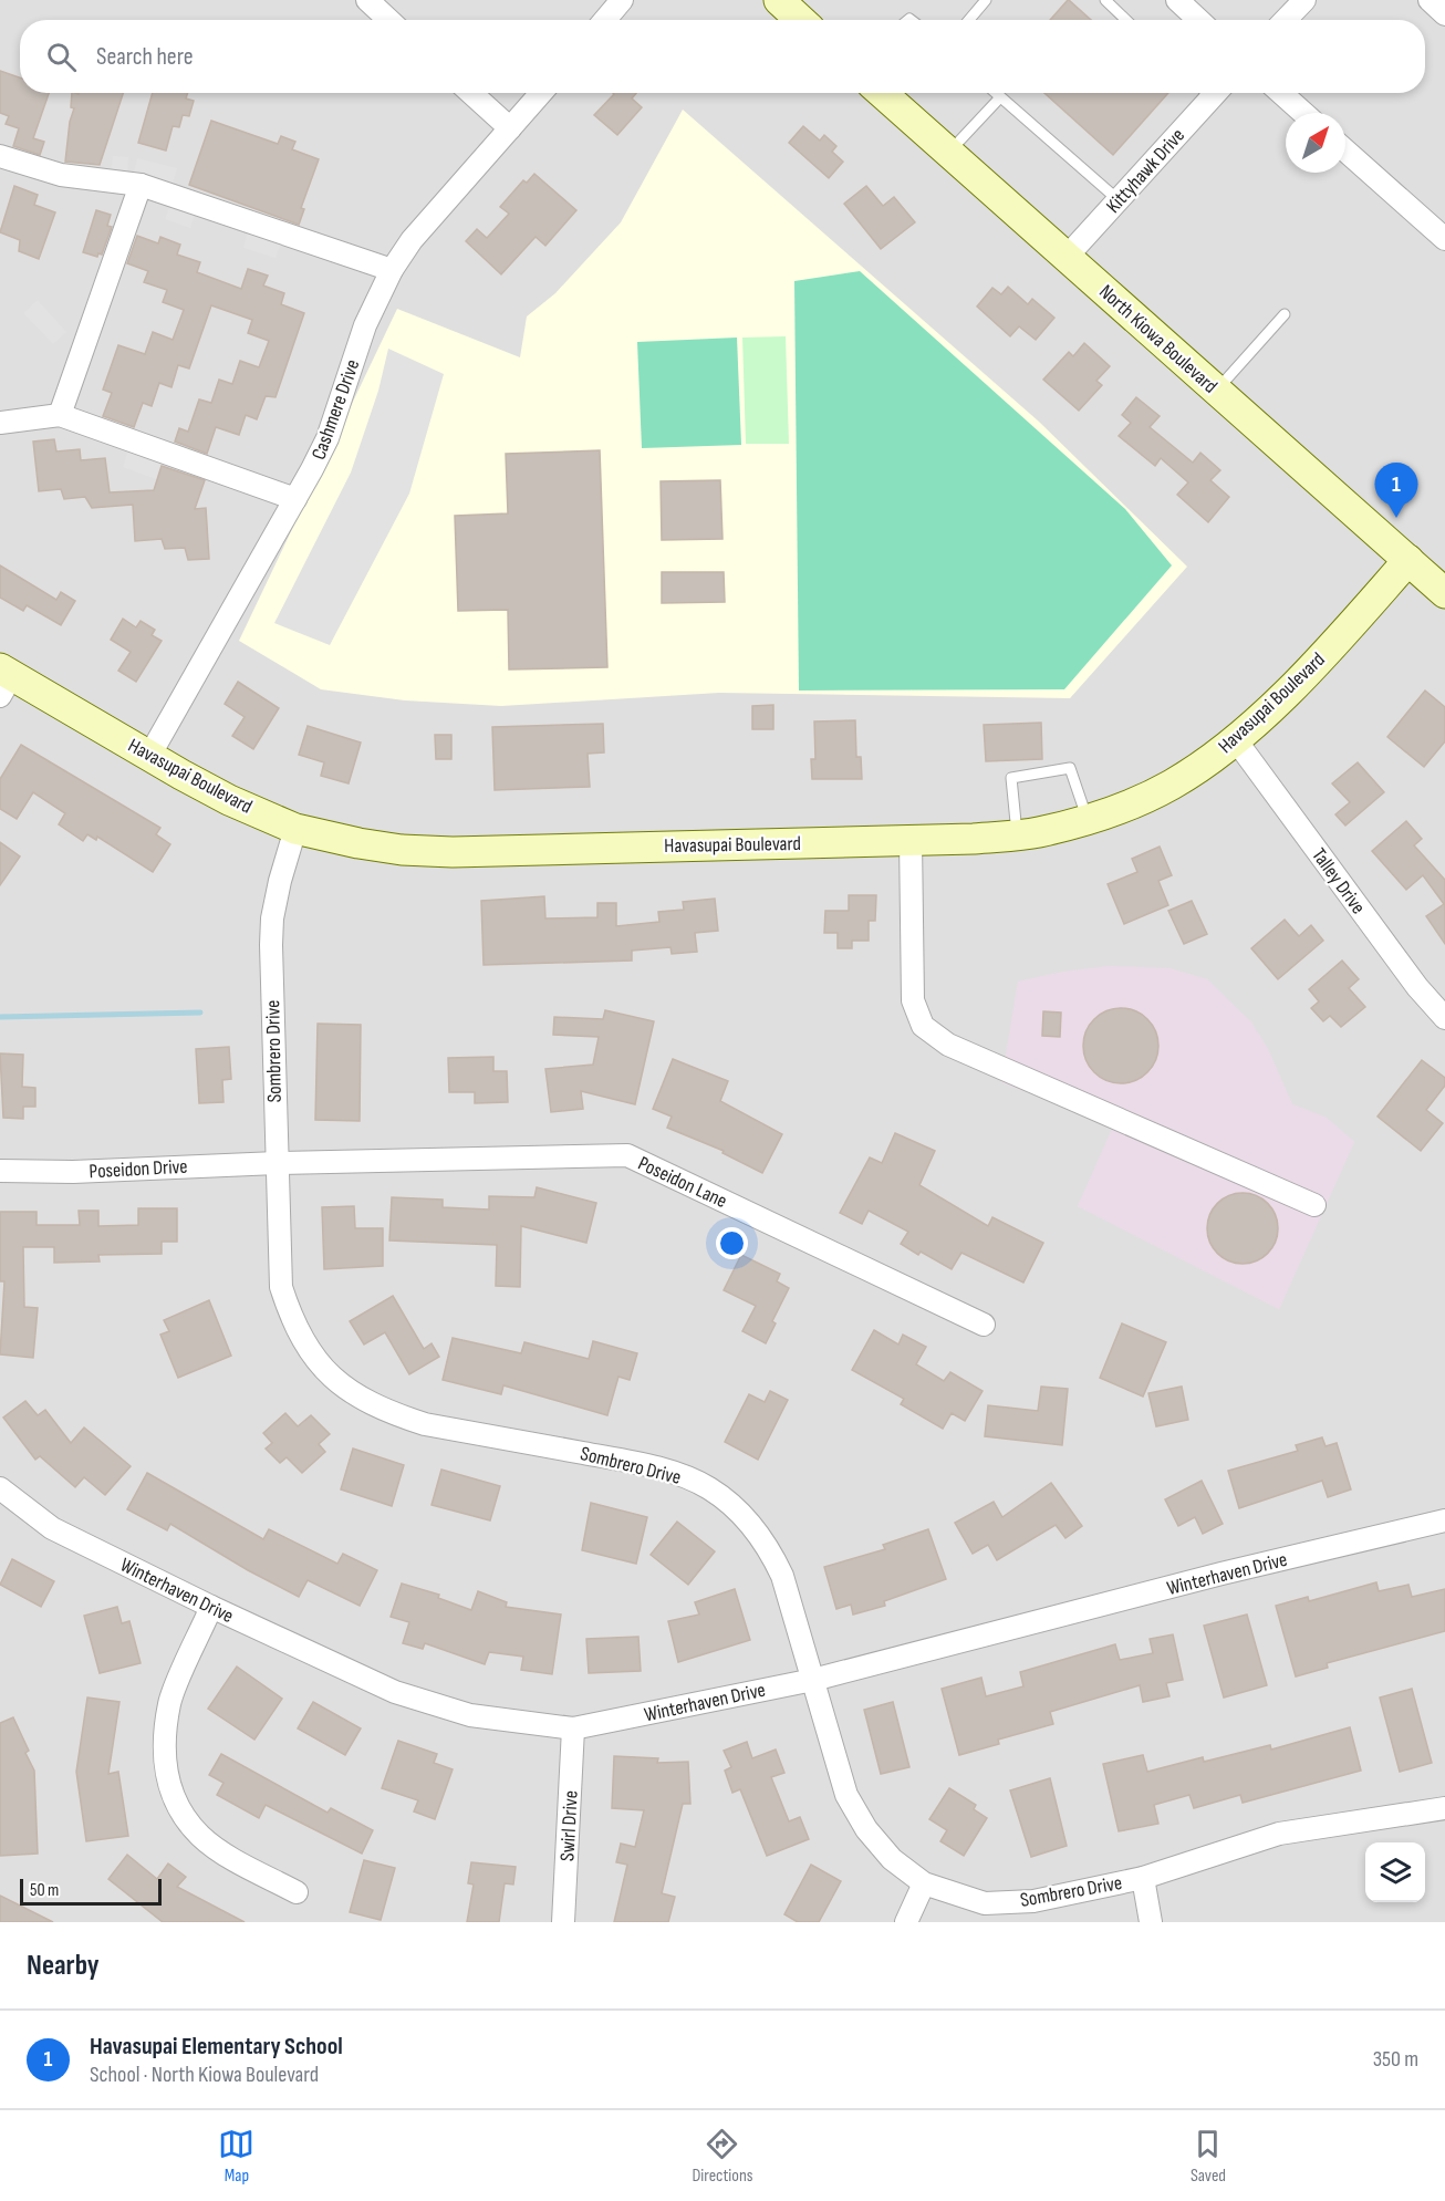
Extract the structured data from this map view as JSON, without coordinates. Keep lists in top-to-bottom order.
{
  "streets": {
    "street": [
      "Kittyhawk Drive",
      "North Kiowa Boulevard",
      "Cashmere Drive",
      "Havasupai Boulevard",
      "Talley Drive",
      "Sombrero Drive",
      "Poseidon Drive",
      "Poseidon Lane",
      "Winterhaven Drive",
      "Swirl Drive"
    ]
  },
  "crossings": [
    ["Kittyhawk Drive", "North Kiowa Boulevard"],
    ["North Kiowa Boulevard", "Havasupai Boulevard"],
    ["Cashmere Drive", "Havasupai Boulevard"],
    ["Havasupai Boulevard", "Talley Drive"],
    ["Havasupai Boulevard", "Sombrero Drive"],
    ["Sombrero Drive", "Poseidon Drive"],
    ["Sombrero Drive", "Poseidon Lane"],
    ["Sombrero Drive", "Winterhaven Drive"],
    ["Poseidon Drive", "Poseidon Lane"],
    ["Winterhaven Drive", "Swirl Drive"]
  ],
  "scale_bar": "50 m",
  "north": "top right",
  "page": {
    "search": "Search here",
    "pins": "1",
    "scale": "50 m",
    "heading": "Nearby",
    "list": [
      {
        "mark": "1",
        "name": "Havasupai Elementary School",
        "note": "School · North Kiowa Boulevard",
        "value": "350 m"
      }
    ],
    "nav": ["Map", "Directions", "Saved"]
  }
}
